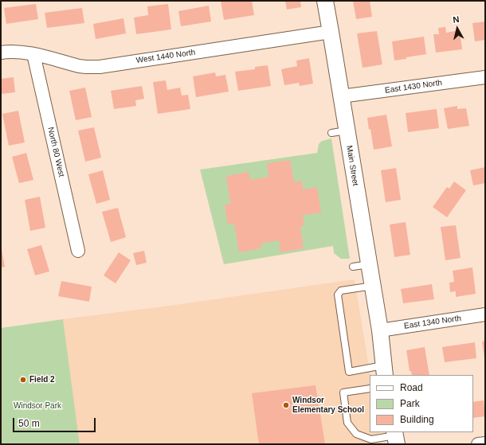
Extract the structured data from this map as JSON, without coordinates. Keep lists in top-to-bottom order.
{
  "streets": {
    "street": [
      "West 1440 North",
      "East 1430 North",
      "North 80 West",
      "Main Street",
      "East 1340 North"
    ]
  },
  "crossings": [
    ["West 1440 North", "North 80 West"],
    ["West 1440 North", "Main Street"],
    ["East 1430 North", "Main Street"],
    ["Main Street", "East 1340 North"]
  ],
  "parks": ["Windsor Park"],
  "places": ["Field 2", "Windsor Elementary School"],
  "legend": ["Road", "Park", "Building"],
  "scale_bar": "50 m",
  "north": "top"
}
